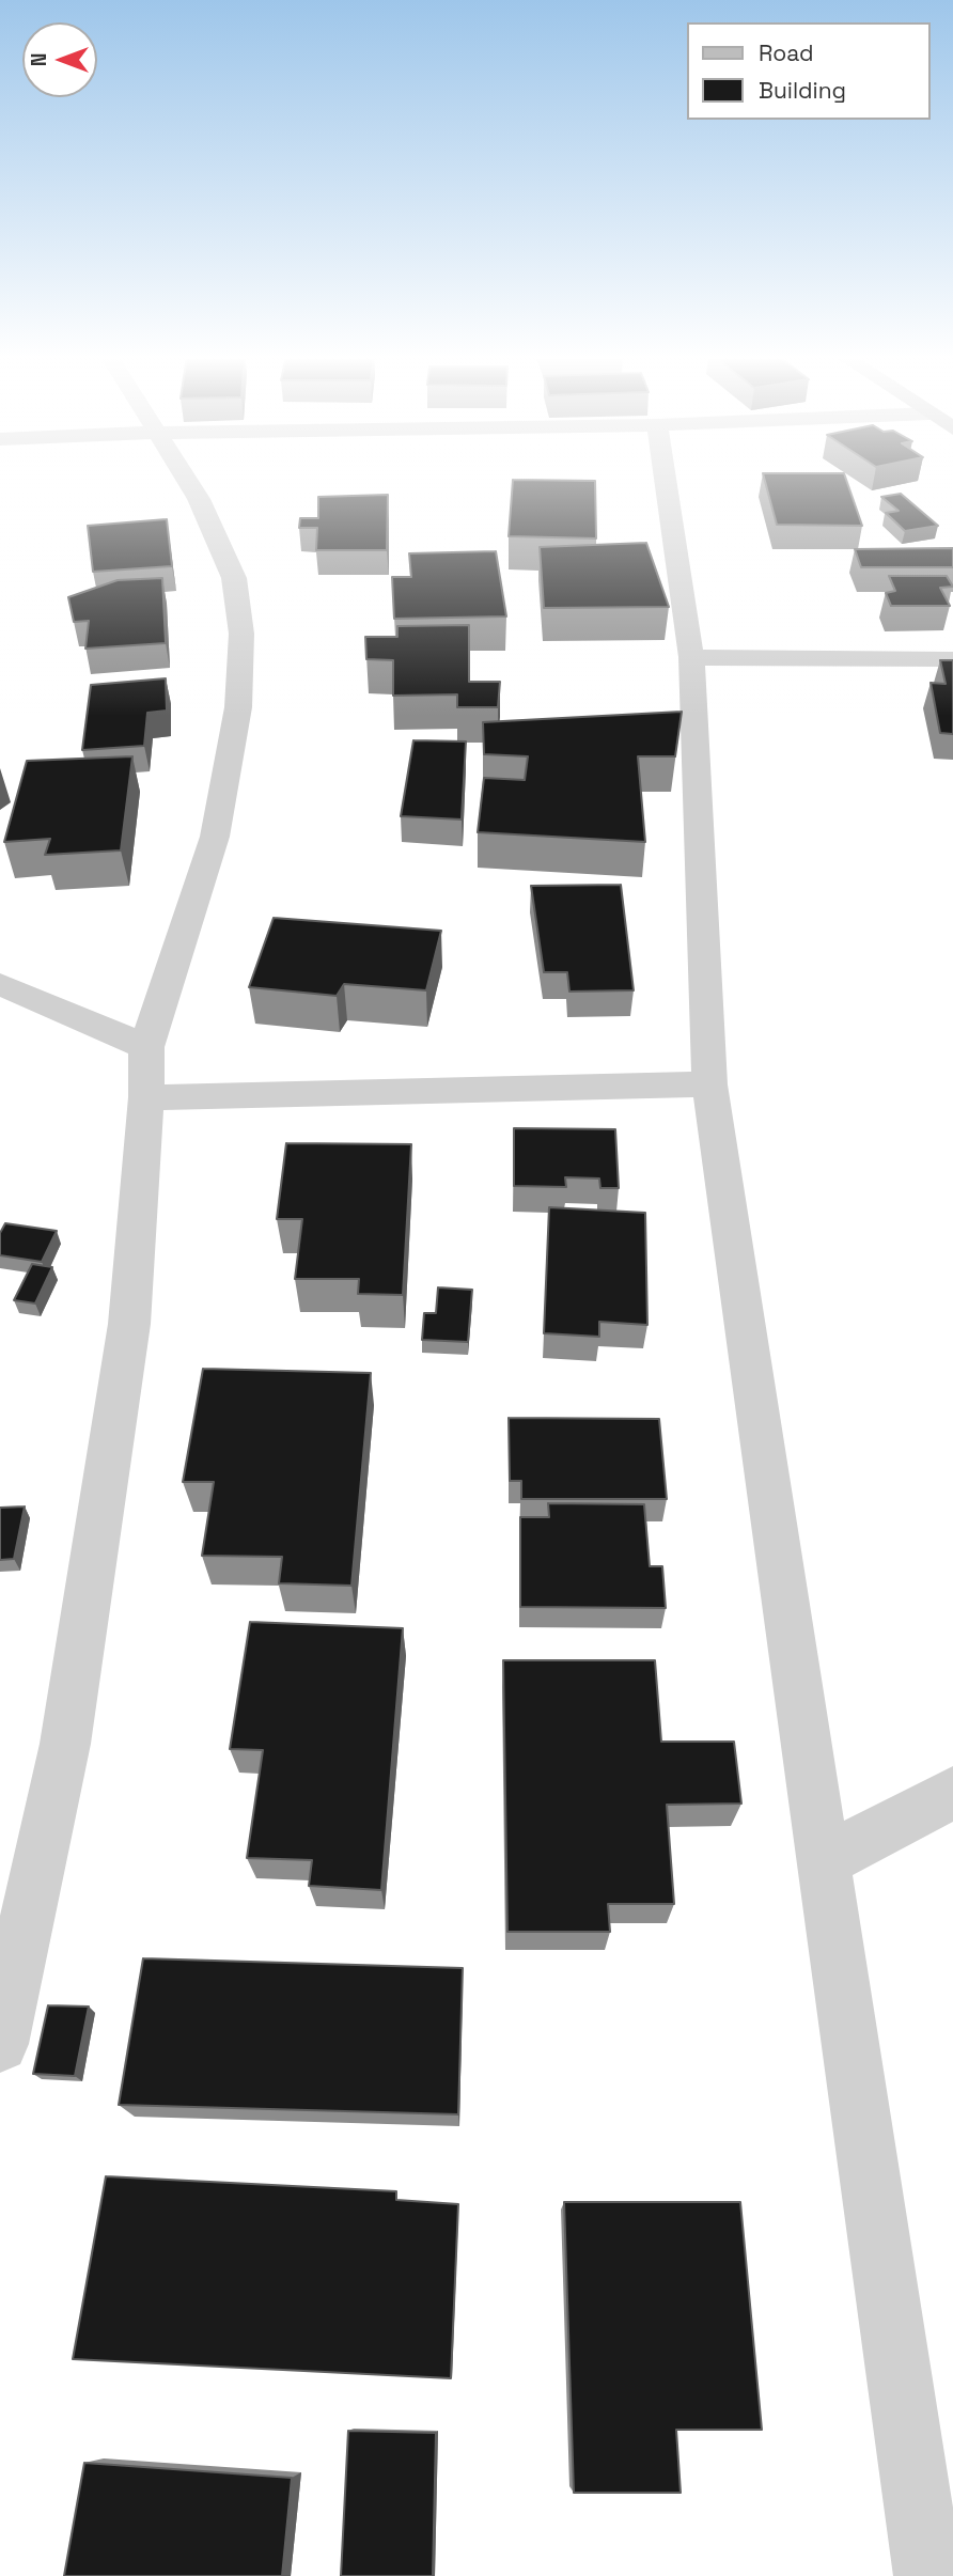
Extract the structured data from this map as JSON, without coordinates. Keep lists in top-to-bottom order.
{
  "legend": ["Road", "Building"],
  "north": "left"
}
